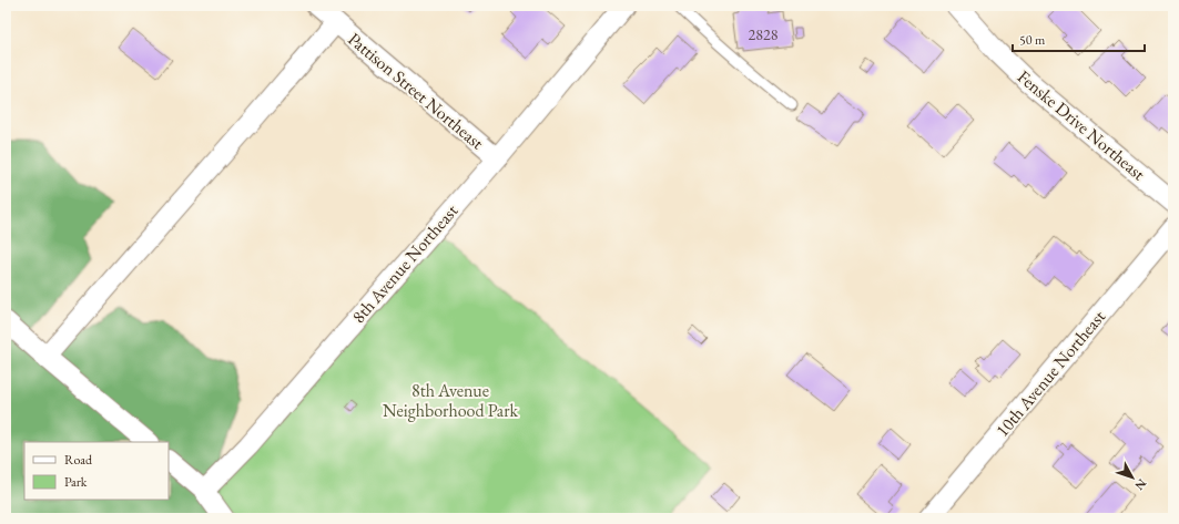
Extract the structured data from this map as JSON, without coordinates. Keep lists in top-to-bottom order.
{
  "streets": {
    "street": [
      "Pattison Street Northeast",
      "Fenske Drive Northeast",
      "8th Avenue Northeast",
      "10th Avenue Northeast"
    ]
  },
  "crossings": [
    ["Pattison Street Northeast", "8th Avenue Northeast"]
  ],
  "parks": ["8th Avenue Neighborhood Park"],
  "house_numbers": ["2828"],
  "legend": ["Road", "Park"],
  "scale_bar": "50 m",
  "north": "bottom right"
}
